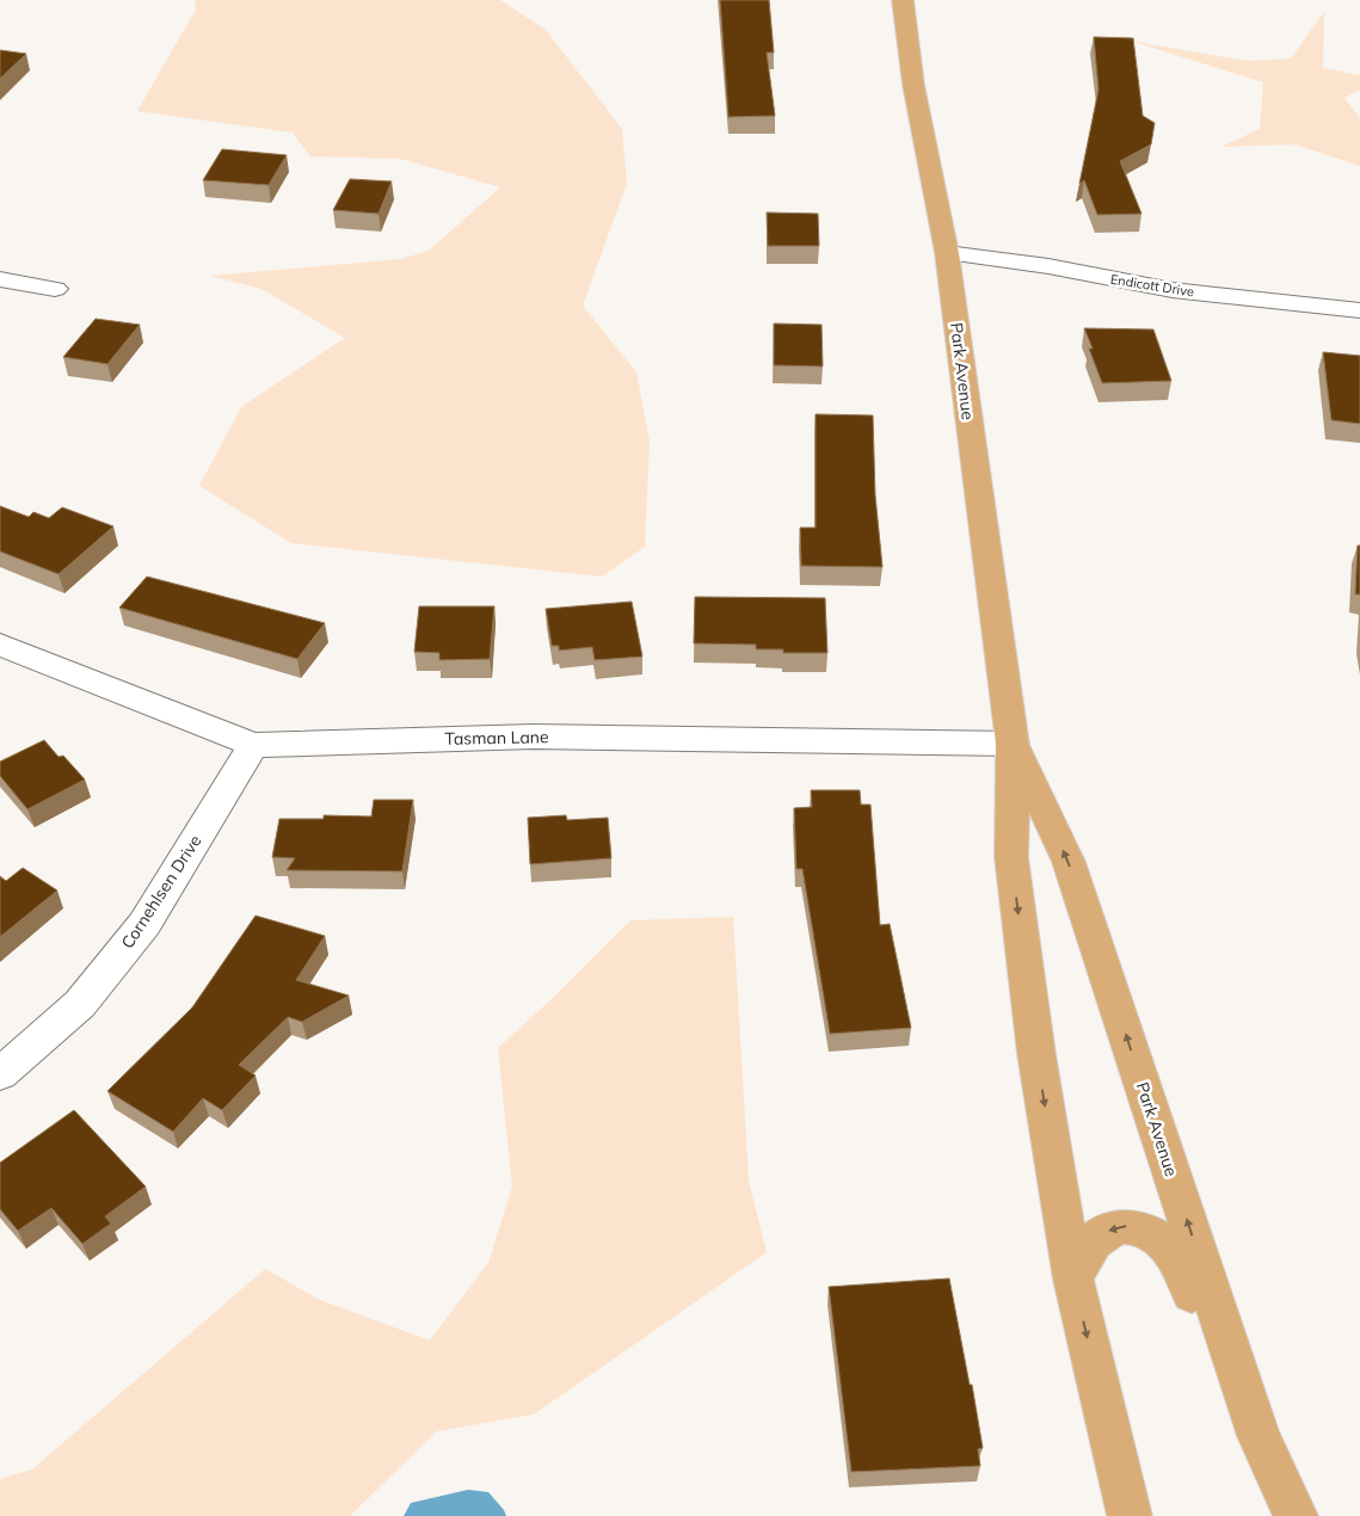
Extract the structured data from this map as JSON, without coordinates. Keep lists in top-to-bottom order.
{
  "streets": {
    "main road": ["Park Avenue"],
    "street": ["Endicott Drive", "Tasman Lane", "Cornehlsen Drive"]
  },
  "crossings": [
    ["Endicott Drive", "Park Avenue"],
    ["Park Avenue", "Tasman Lane"],
    ["Tasman Lane", "Cornehlsen Drive"]
  ]
}
